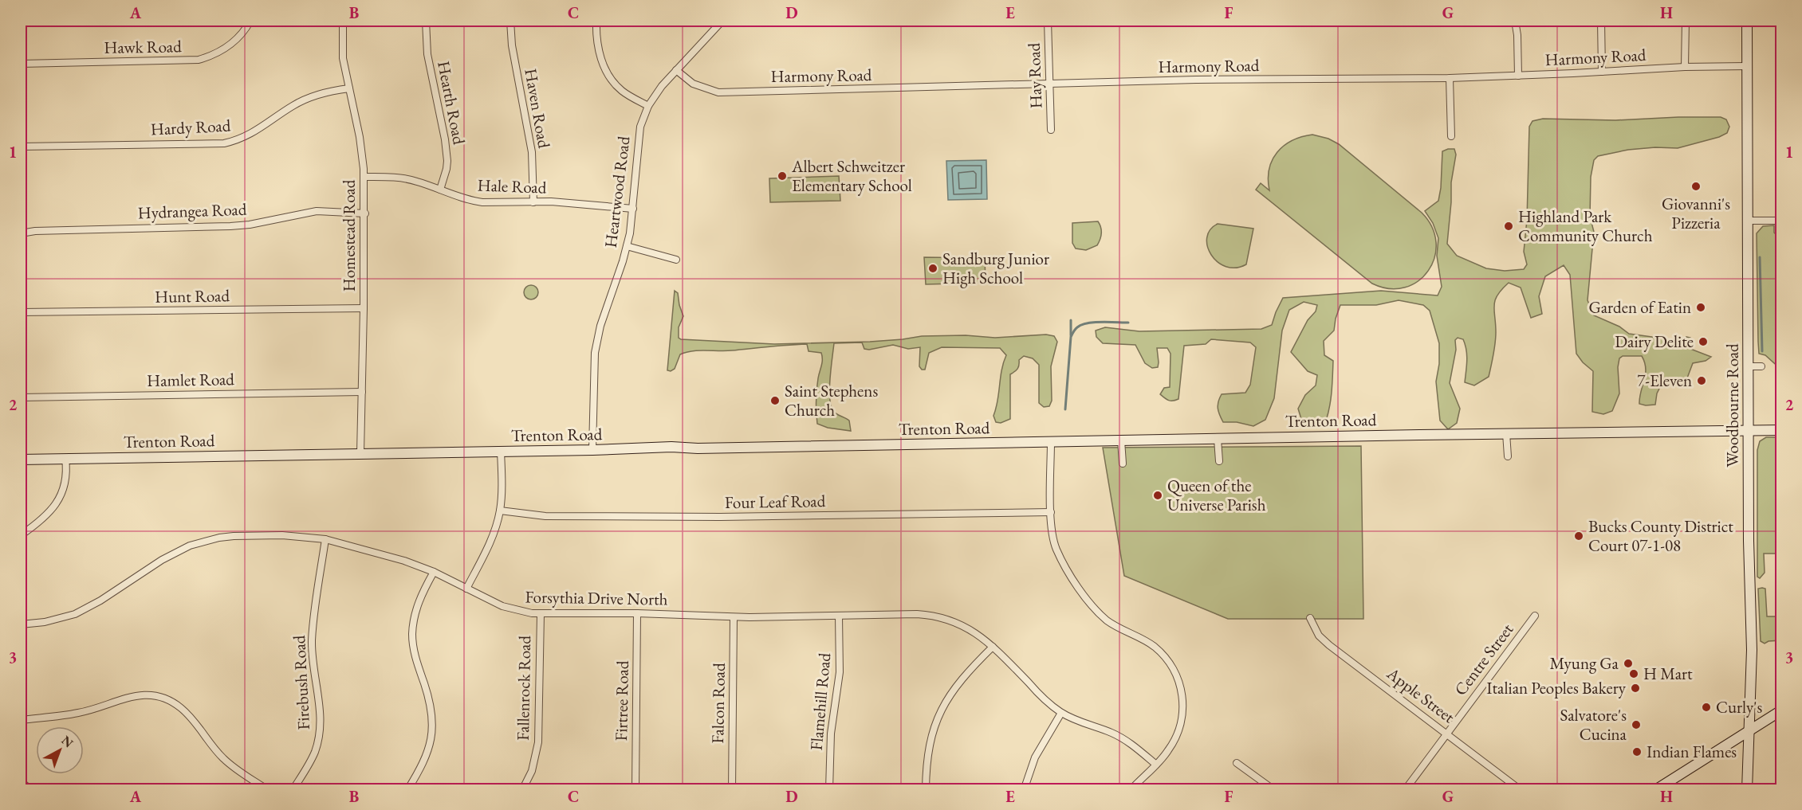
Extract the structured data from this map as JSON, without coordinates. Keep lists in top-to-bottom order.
{
  "streets": {
    "main road": ["Woodbourne Road", "Trenton Road"],
    "street": [
      "Hawk Road",
      "Harmony Road",
      "Hay Road",
      "Hearth Road",
      "Haven Road",
      "Hardy Road",
      "Hale Road",
      "Heartwood Road",
      "Hydrangea Road",
      "Homestead Road",
      "Hunt Road",
      "Hamlet Road",
      "Four Leaf Road",
      "Forsythia Drive North",
      "Centre Street",
      "Firebush Road",
      "Fallenrock Road",
      "Apple Street",
      "Firtree Road",
      "Flamehill Road",
      "Falcon Road"
    ]
  },
  "crossings": [
    ["Harmony Road", "Hay Road"],
    ["Harmony Road", "Heartwood Road"],
    ["Harmony Road", "Woodbourne Road"],
    ["Hearth Road", "Hale Road"],
    ["Haven Road", "Hale Road"],
    ["Hardy Road", "Homestead Road"],
    ["Hale Road", "Heartwood Road"],
    ["Hale Road", "Homestead Road"],
    ["Heartwood Road", "Trenton Road"],
    ["Hydrangea Road", "Homestead Road"],
    ["Homestead Road", "Hunt Road"],
    ["Homestead Road", "Hamlet Road"],
    ["Homestead Road", "Trenton Road"],
    ["Woodbourne Road", "Trenton Road"],
    ["Forsythia Drive North", "Firebush Road"],
    ["Forsythia Drive North", "Fallenrock Road"],
    ["Forsythia Drive North", "Firtree Road"],
    ["Forsythia Drive North", "Flamehill Road"],
    ["Forsythia Drive North", "Falcon Road"],
    ["Centre Street", "Apple Street"]
  ],
  "places": [
    "Albert Schweitzer Elementary School",
    "Giovanni's Pizzeria",
    "Highland Park Community Church",
    "Sandburg Junior High School",
    "Garden of Eatin",
    "Dairy Delite",
    "7-Eleven",
    "Saint Stephens Church",
    "Queen of the Universe Parish",
    "Bucks County District Court 07-1-08",
    "Myung Ga",
    "H Mart",
    "Italian Peoples Bakery",
    "Curly's",
    "Salvatore's Cucina",
    "Indian Flames"
  ],
  "north": "top right",
  "grid": {
    "columns": [
      "A",
      "B",
      "C",
      "D",
      "E",
      "F",
      "G",
      "H"
    ],
    "rows": ["1", "2", "3"]
  }
}
